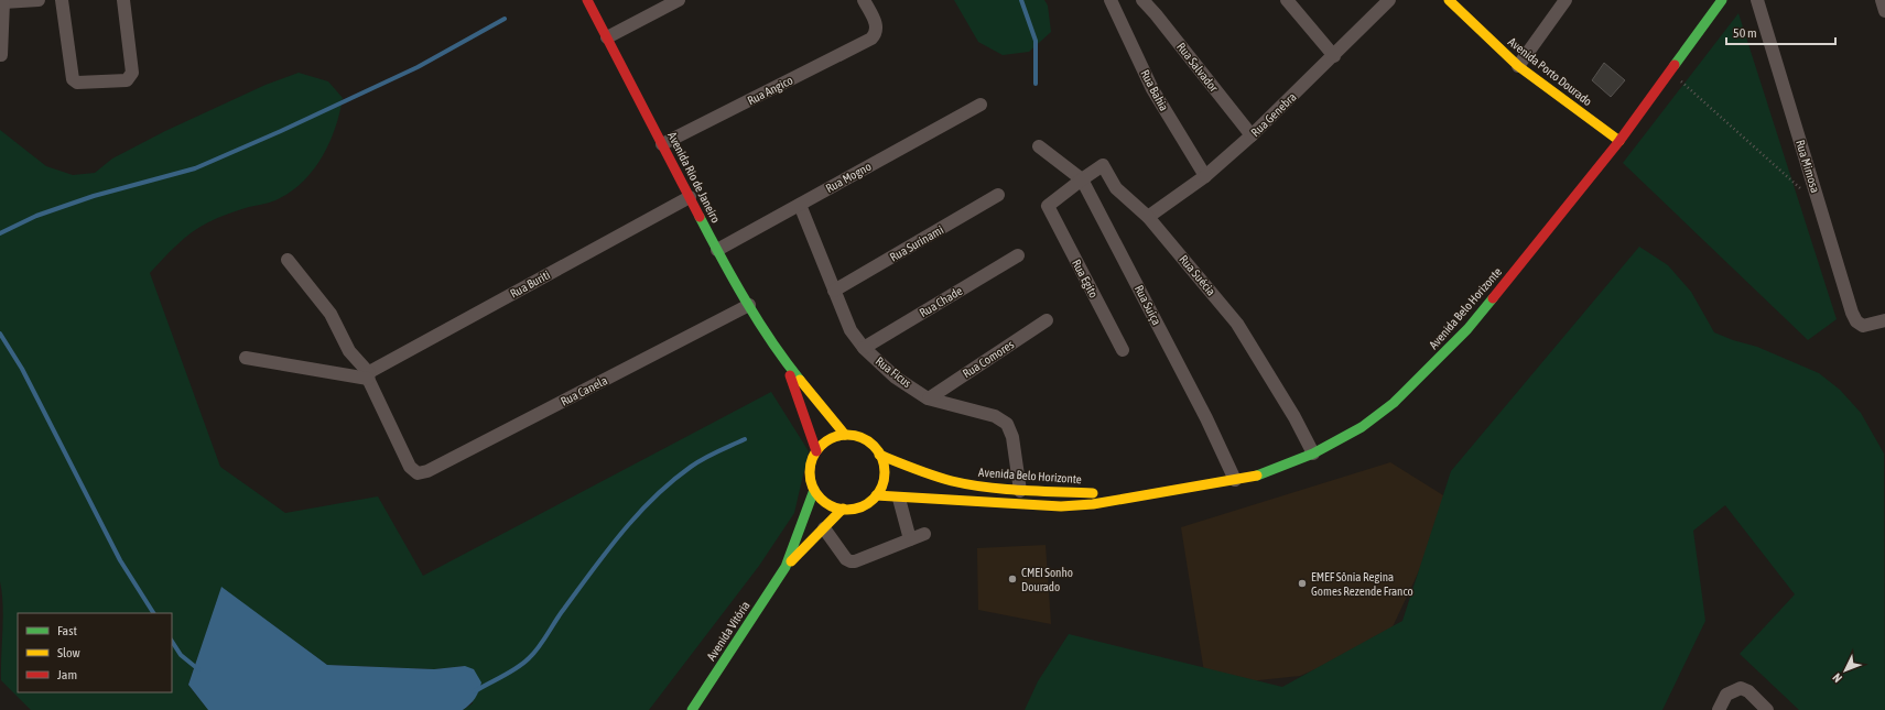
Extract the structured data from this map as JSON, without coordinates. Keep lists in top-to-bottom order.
{
  "streets": {
    "street": [
      "Rua Salvador",
      "Avenida Porto Dourado",
      "Rua Angico",
      "Rua Bahia",
      "Rua Genebra",
      "Rua Mimosa",
      "Avenida Rio de Janeiro",
      "Rua Mogno",
      "Rua Surinami",
      "Rua Suécia",
      "Rua Egito",
      "Rua Buriti",
      "Rua Chade",
      "Rua Suíça",
      "Avenida Belo Horizonte",
      "Rua Comores",
      "Rua Ficus",
      "Rua Canela",
      "Avenida Vitória"
    ]
  },
  "crossings": [
    ["Rua Salvador", "Rua Genebra"],
    ["Avenida Porto Dourado", "Avenida Belo Horizonte"],
    ["Rua Angico", "Avenida Rio de Janeiro"],
    ["Rua Bahia", "Rua Genebra"],
    ["Rua Genebra", "Rua Suécia"],
    ["Avenida Rio de Janeiro", "Rua Mogno"],
    ["Avenida Rio de Janeiro", "Rua Buriti"],
    ["Avenida Rio de Janeiro", "Avenida Belo Horizonte"],
    ["Avenida Rio de Janeiro", "Rua Canela"],
    ["Avenida Rio de Janeiro", "Avenida Vitória"],
    ["Rua Mogno", "Rua Ficus"],
    ["Rua Surinami", "Rua Ficus"],
    ["Rua Suécia", "Rua Egito"],
    ["Rua Suécia", "Rua Suíça"],
    ["Rua Suécia", "Avenida Belo Horizonte"],
    ["Rua Buriti", "Rua Canela"],
    ["Rua Chade", "Rua Ficus"],
    ["Rua Suíça", "Avenida Belo Horizonte"],
    ["Avenida Belo Horizonte", "Rua Ficus"],
    ["Avenida Belo Horizonte", "Avenida Vitória"],
    ["Rua Comores", "Rua Ficus"]
  ],
  "places": ["CMEI Sonho Dourado", "EMEF Sônia Regina Gomes Rezende Franco"],
  "legend": ["Fast", "Slow", "Jam"],
  "scale_bar": "50 m",
  "north": "bottom left"
}
